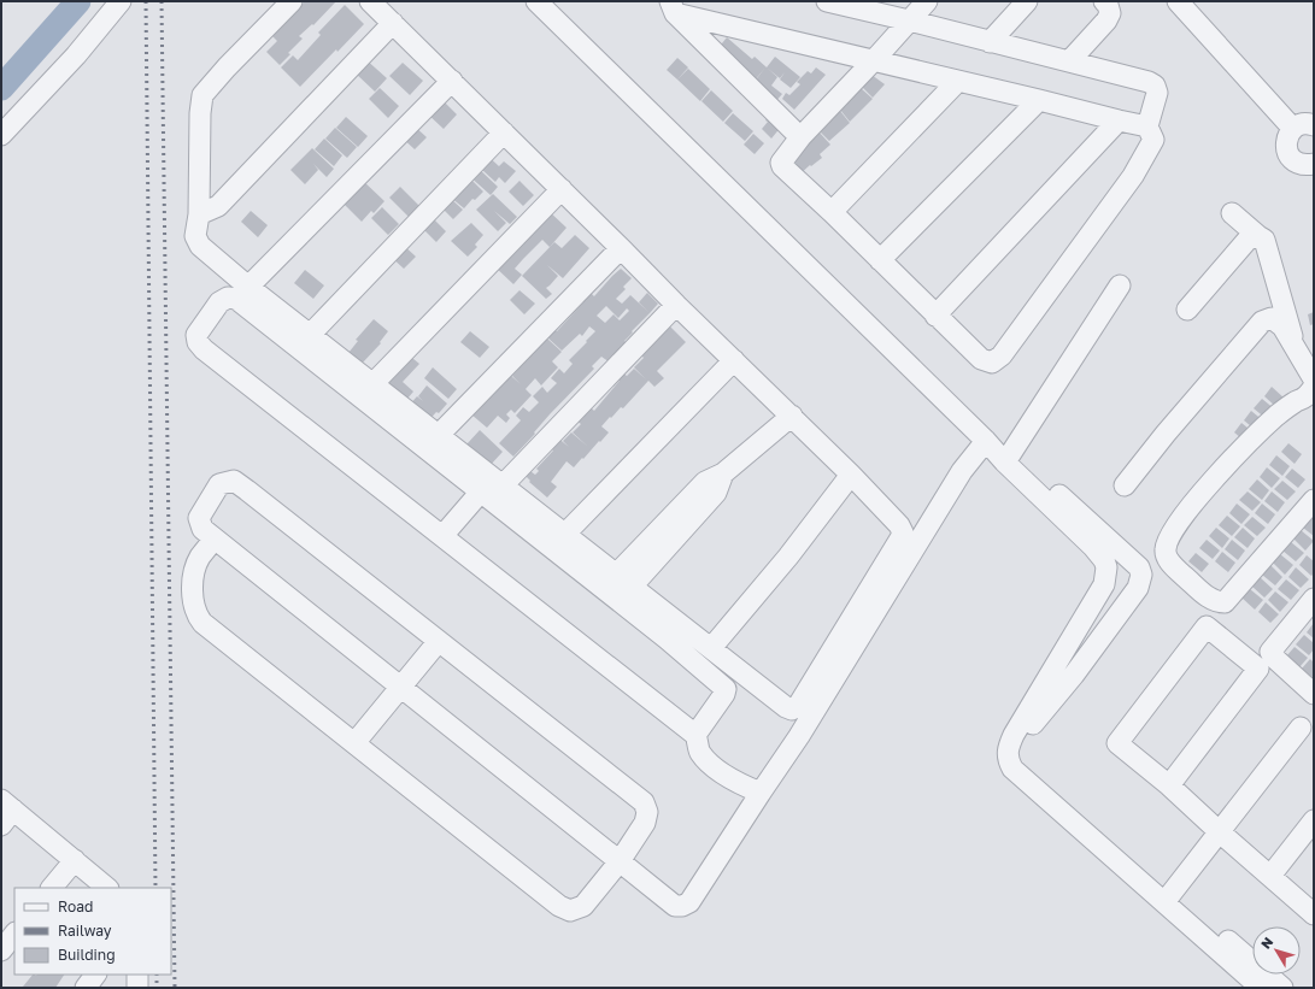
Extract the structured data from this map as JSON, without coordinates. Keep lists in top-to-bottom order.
{
  "legend": ["Road", "Railway", "Building"],
  "north": "top left"
}
